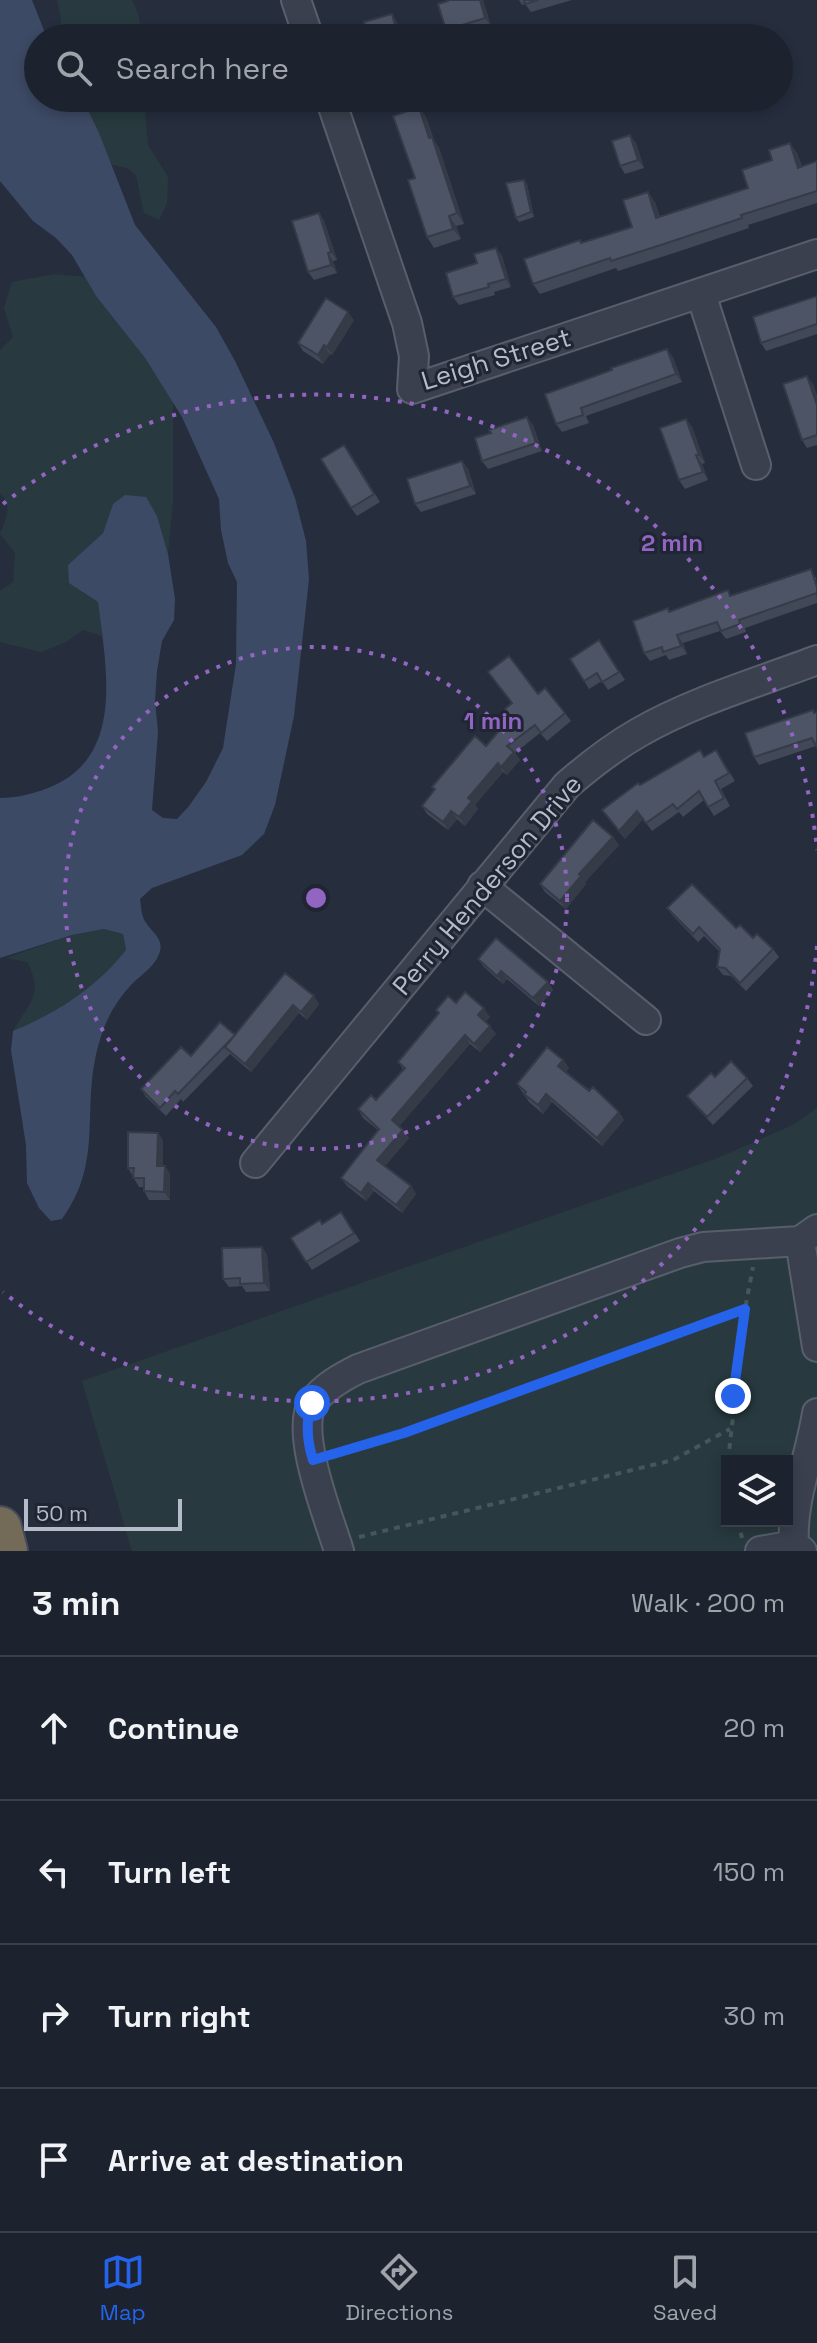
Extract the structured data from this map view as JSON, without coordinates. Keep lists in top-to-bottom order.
{
  "streets": {
    "street": ["Leigh Street", "Perry Henderson Drive"]
  },
  "scale_bar": "50 m",
  "page": {
    "search": "Search here",
    "scale": "50 m",
    "heading": ["3 min", "Walk · 200 m"],
    "list": [
      ["Continue", "20 m"],
      ["Turn left", "150 m"],
      ["Turn right", "30 m"],
      "Arrive at destination"
    ],
    "nav": ["Map", "Directions", "Saved"]
  },
  "rings": ["2 min", "1 min"]
}
